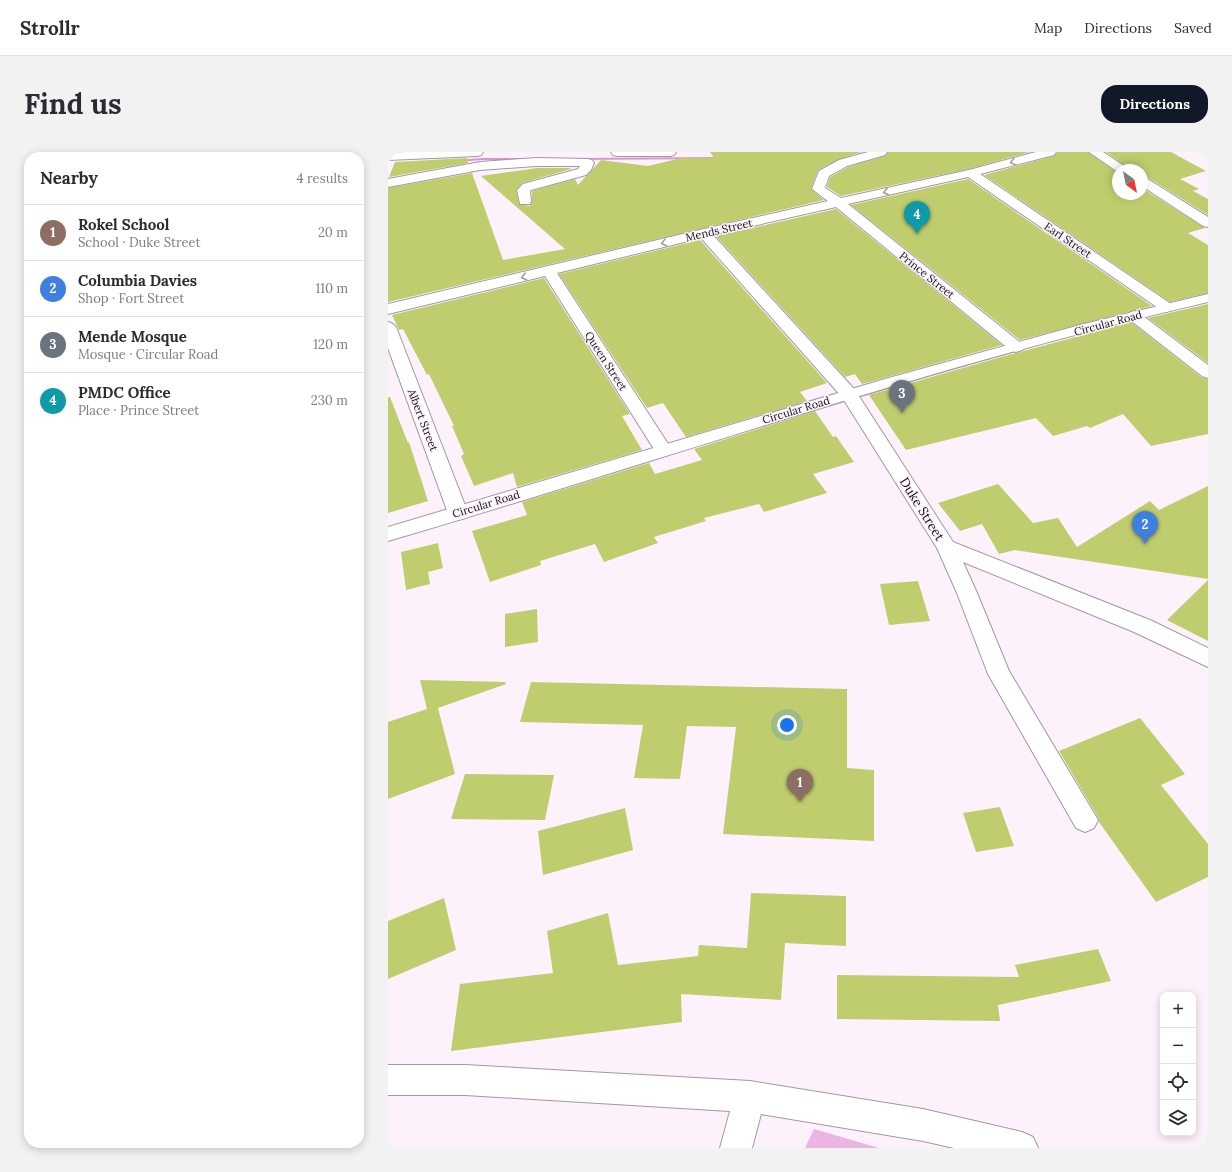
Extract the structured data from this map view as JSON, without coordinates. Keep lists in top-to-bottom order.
{
  "streets": {
    "street": [
      "Mends Street",
      "Earl Street",
      "Prince Street",
      "Circular Road",
      "Queen Street",
      "Albert Street",
      "Duke Street"
    ]
  },
  "crossings": [
    ["Mends Street", "Earl Street"],
    ["Mends Street", "Prince Street"],
    ["Mends Street", "Queen Street"],
    ["Mends Street", "Duke Street"],
    ["Earl Street", "Circular Road"],
    ["Prince Street", "Circular Road"],
    ["Circular Road", "Queen Street"],
    ["Circular Road", "Albert Street"],
    ["Circular Road", "Duke Street"]
  ],
  "north": "bottom right",
  "page": {
    "header": "Strollr",
    "nav": ["Map", "Directions", "Saved"],
    "buttons": "Directions",
    "title": "Find us",
    "heading": ["Nearby", "4 results"],
    "pins": [
      "4",
      "3",
      "2",
      "1"
    ],
    "list": [
      {
        "mark": "1",
        "name": "Rokel School",
        "note": "School · Duke Street",
        "value": "20 m"
      },
      {
        "mark": "2",
        "name": "Columbia Davies",
        "note": "Shop · Fort Street",
        "value": "110 m"
      },
      {
        "mark": "3",
        "name": "Mende Mosque",
        "note": "Mosque · Circular Road",
        "value": "120 m"
      },
      {
        "mark": "4",
        "name": "PMDC Office",
        "note": "Place · Prince Street",
        "value": "230 m"
      }
    ],
    "map_buttons": ["+", "−"]
  }
}
